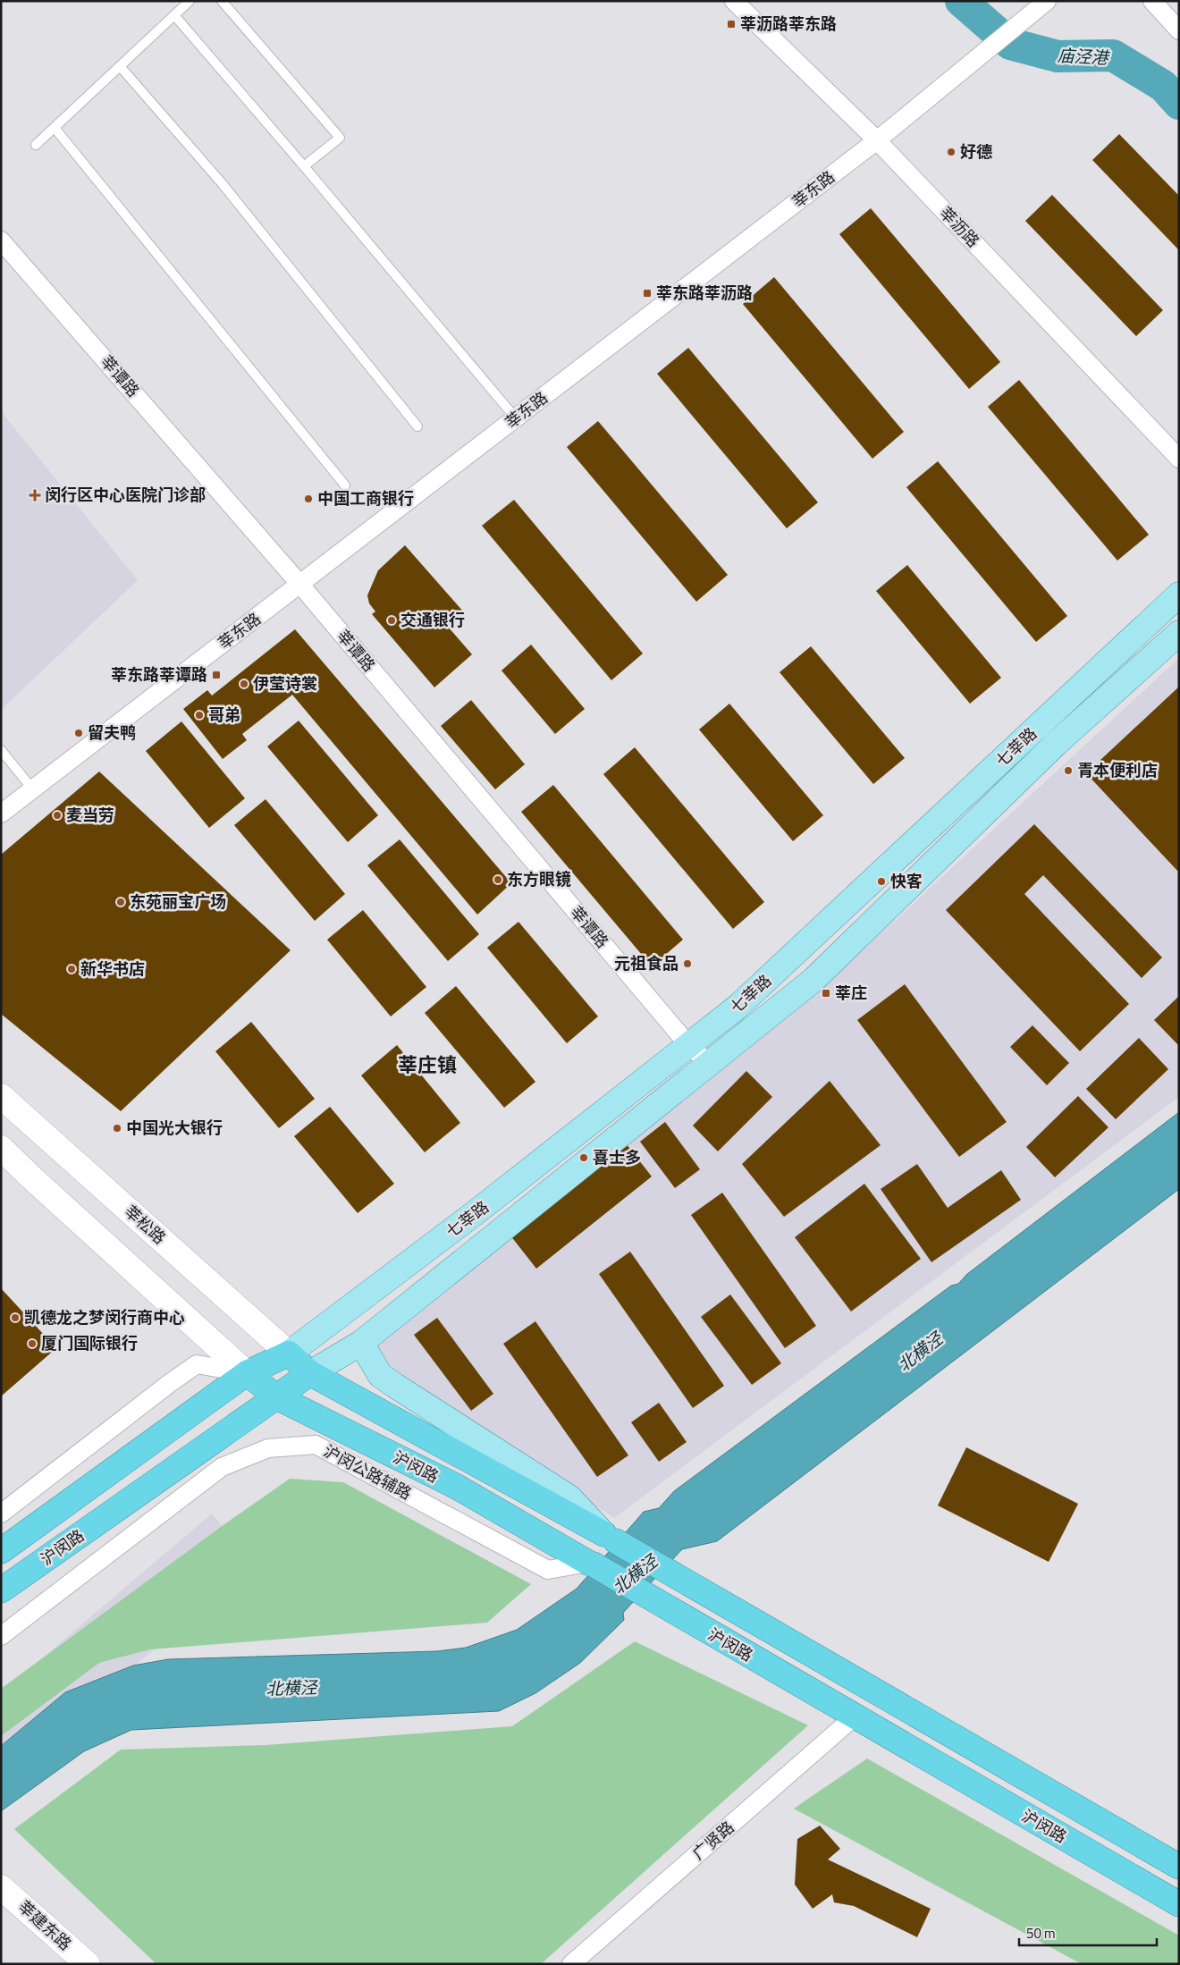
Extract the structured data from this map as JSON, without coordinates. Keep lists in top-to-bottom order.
{
  "streets": {
    "highway": ["沪闵路"],
    "main road": ["七莘路", "莘松路", "莘建东路"],
    "street": [
      "莘东路",
      "莘沥路",
      "莘谭路",
      "沪闵公路辅路",
      "广贤路"
    ]
  },
  "crossings": [
    ["莘东路", "莘沥路"],
    ["莘东路", "莘谭路"],
    ["莘谭路", "七莘路"],
    ["七莘路", "莘松路"],
    ["七莘路", "沪闵路"],
    ["莘松路", "沪闵路"],
    ["沪闵路", "沪闵公路辅路"],
    ["沪闵路", "广贤路"]
  ],
  "districts": ["莘庄镇"],
  "water": ["庙泾港", "北横泾"],
  "places": {
    "transit": [
      "莘沥路莘东路",
      "莘东路莘沥路",
      "莘东路莘谭路",
      "莘庄"
    ],
    "other": [
      "好德",
      "中国工商银行",
      "交通银行",
      "伊莹诗裳",
      "哥弟",
      "留夫鸭",
      "青本便利店",
      "麦当劳",
      "东方眼镜",
      "快客",
      "东苑丽宝广场",
      "元祖食品",
      "新华书店",
      "中国光大银行",
      "喜士多",
      "凯德龙之梦闵行商中心",
      "厦门国际银行"
    ],
    "health": ["闵行区中心医院门诊部"]
  },
  "scale_bar": "50 m"
}
